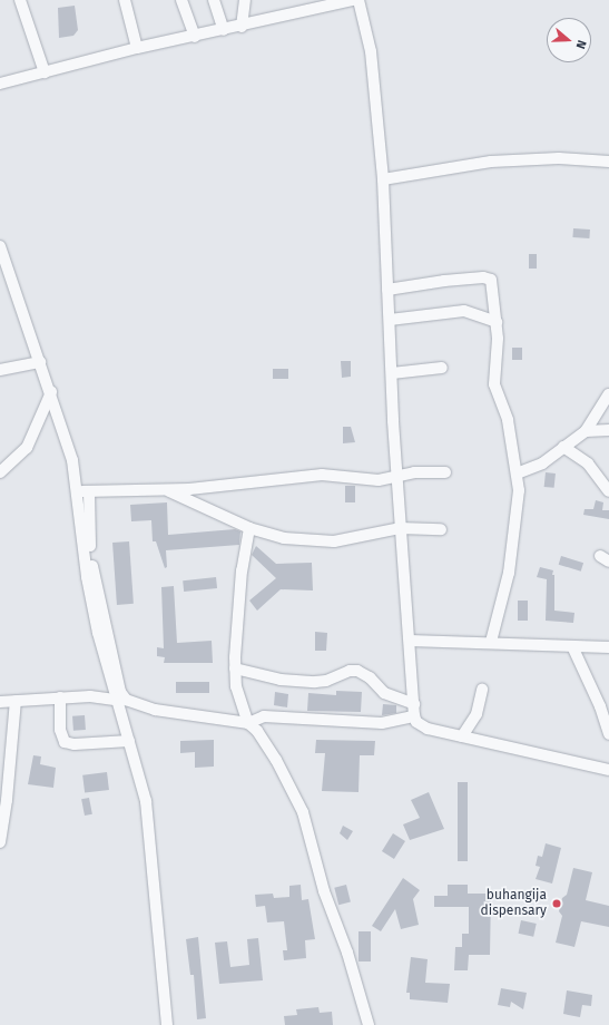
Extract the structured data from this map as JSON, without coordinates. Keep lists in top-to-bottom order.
{
  "places": ["buhangija dispensary"],
  "north": "right"
}
